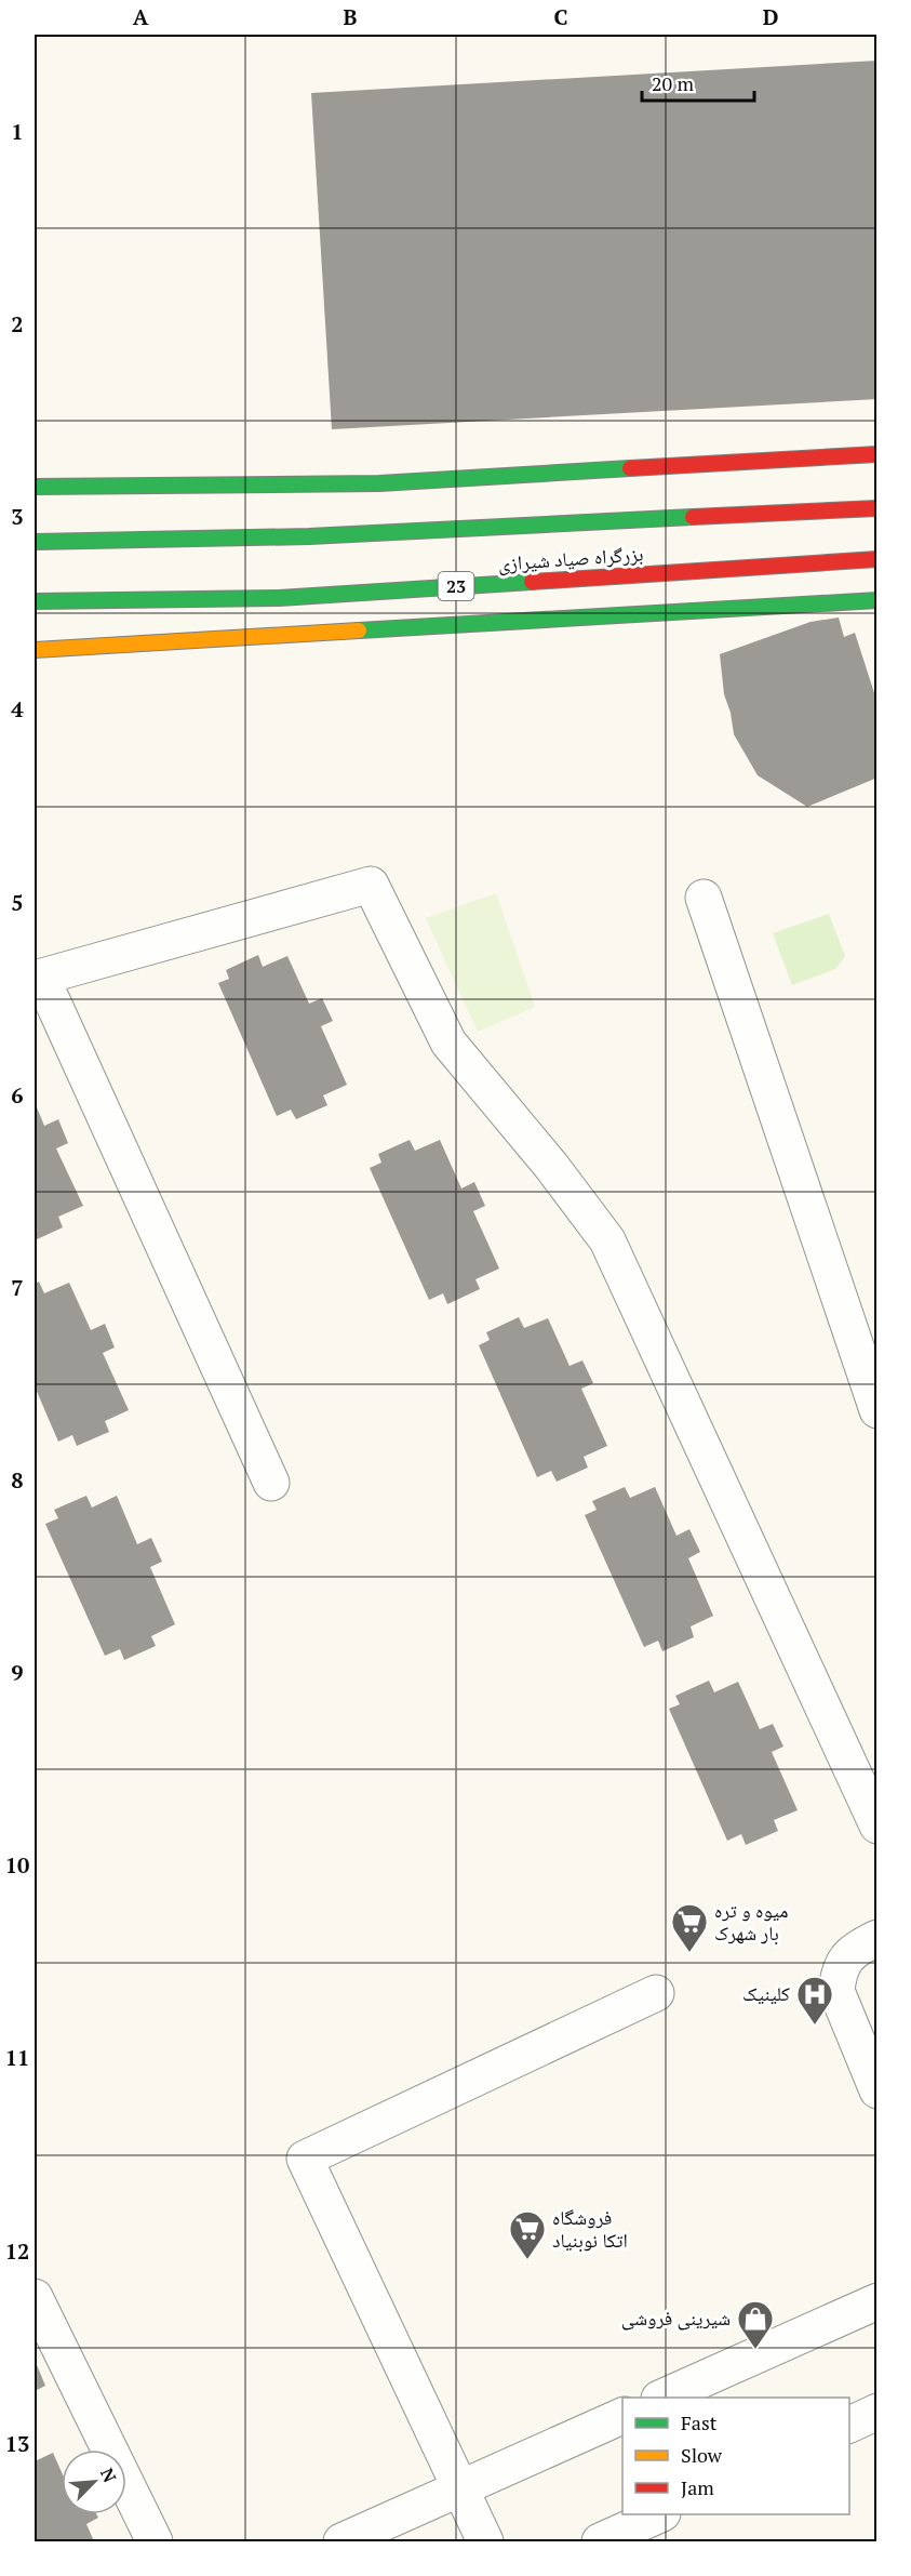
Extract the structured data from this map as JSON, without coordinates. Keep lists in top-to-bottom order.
{
  "streets": {
    "highway": ["بزرگراه صیاد شیرازی", "23"]
  },
  "places": {
    "supermarket": ["میوه و تره بار شهرک", "فروشگاه اتکا نوبنیاد"],
    "hospital": ["کلینیک"],
    "shop": ["شیرینی فروشی"]
  },
  "legend": ["Fast", "Slow", "Jam"],
  "scale_bar": "20 m",
  "north": "top right",
  "grid": {
    "columns": [
      "A",
      "B",
      "C",
      "D"
    ],
    "rows": [
      "1",
      "2",
      "3",
      "4",
      "5",
      "6",
      "7",
      "8",
      "9",
      "10",
      "11",
      "12",
      "13"
    ]
  }
}
